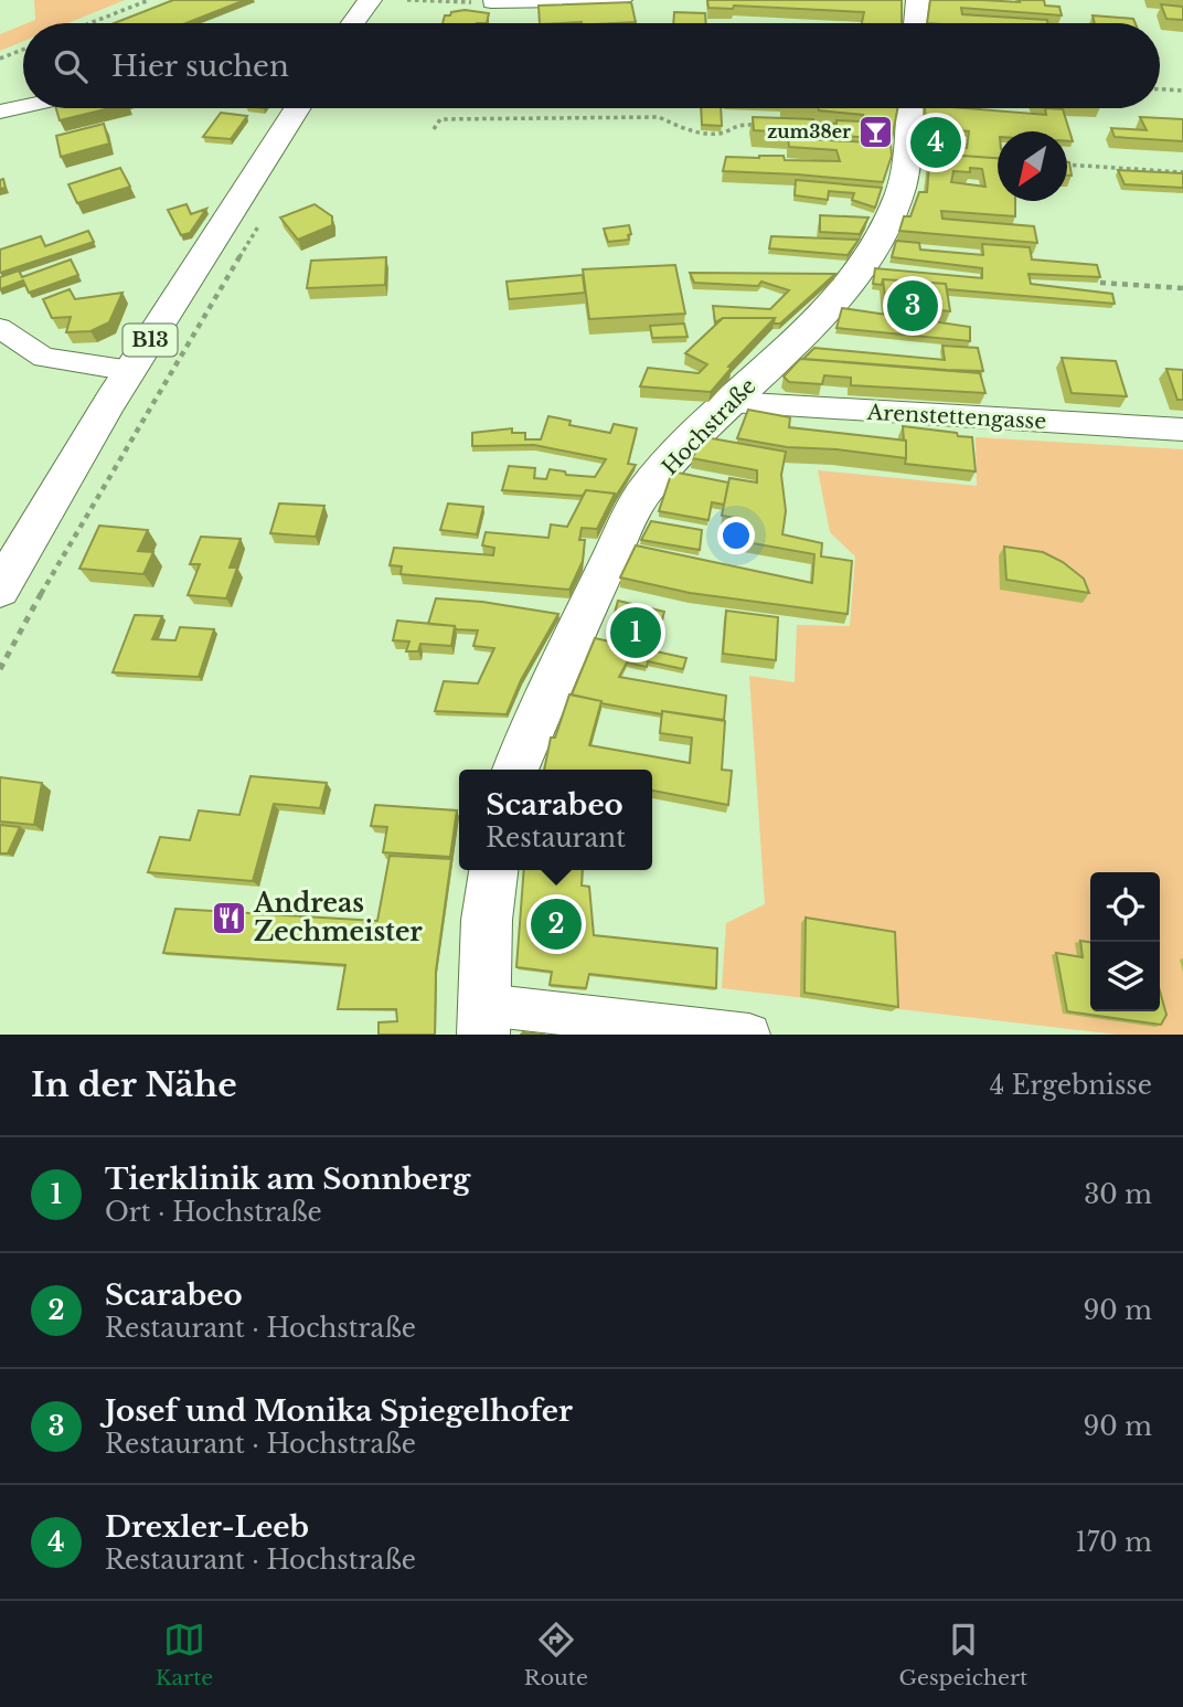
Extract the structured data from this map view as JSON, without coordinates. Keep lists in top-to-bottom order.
{
  "streets": {
    "main road": ["B13", "Hochstraße"],
    "street": ["Arenstettengasse"]
  },
  "crossings": [
    ["Arenstettengasse", "Hochstraße"]
  ],
  "places": {
    "bar": ["zum38er"],
    "restaurant": ["Andreas Zechmeister"]
  },
  "north": "bottom left",
  "page": {
    "search": "Hier suchen",
    "pins": [
      "4",
      "3",
      "1",
      "2"
    ],
    "popup": ["Scarabeo", "Restaurant"],
    "heading": ["In der Nähe", "4 Ergebnisse"],
    "list": [
      {
        "mark": "1",
        "name": "Tierklinik am Sonnberg",
        "note": "Ort · Hochstraße",
        "value": "30 m"
      },
      {
        "mark": "2",
        "name": "Scarabeo",
        "note": "Restaurant · Hochstraße",
        "value": "90 m"
      },
      {
        "mark": "3",
        "name": "Josef und Monika Spiegelhofer",
        "note": "Restaurant · Hochstraße",
        "value": "90 m"
      },
      {
        "mark": "4",
        "name": "Drexler-Leeb",
        "note": "Restaurant · Hochstraße",
        "value": "170 m"
      }
    ],
    "nav": ["Karte", "Route", "Gespeichert"]
  }
}
